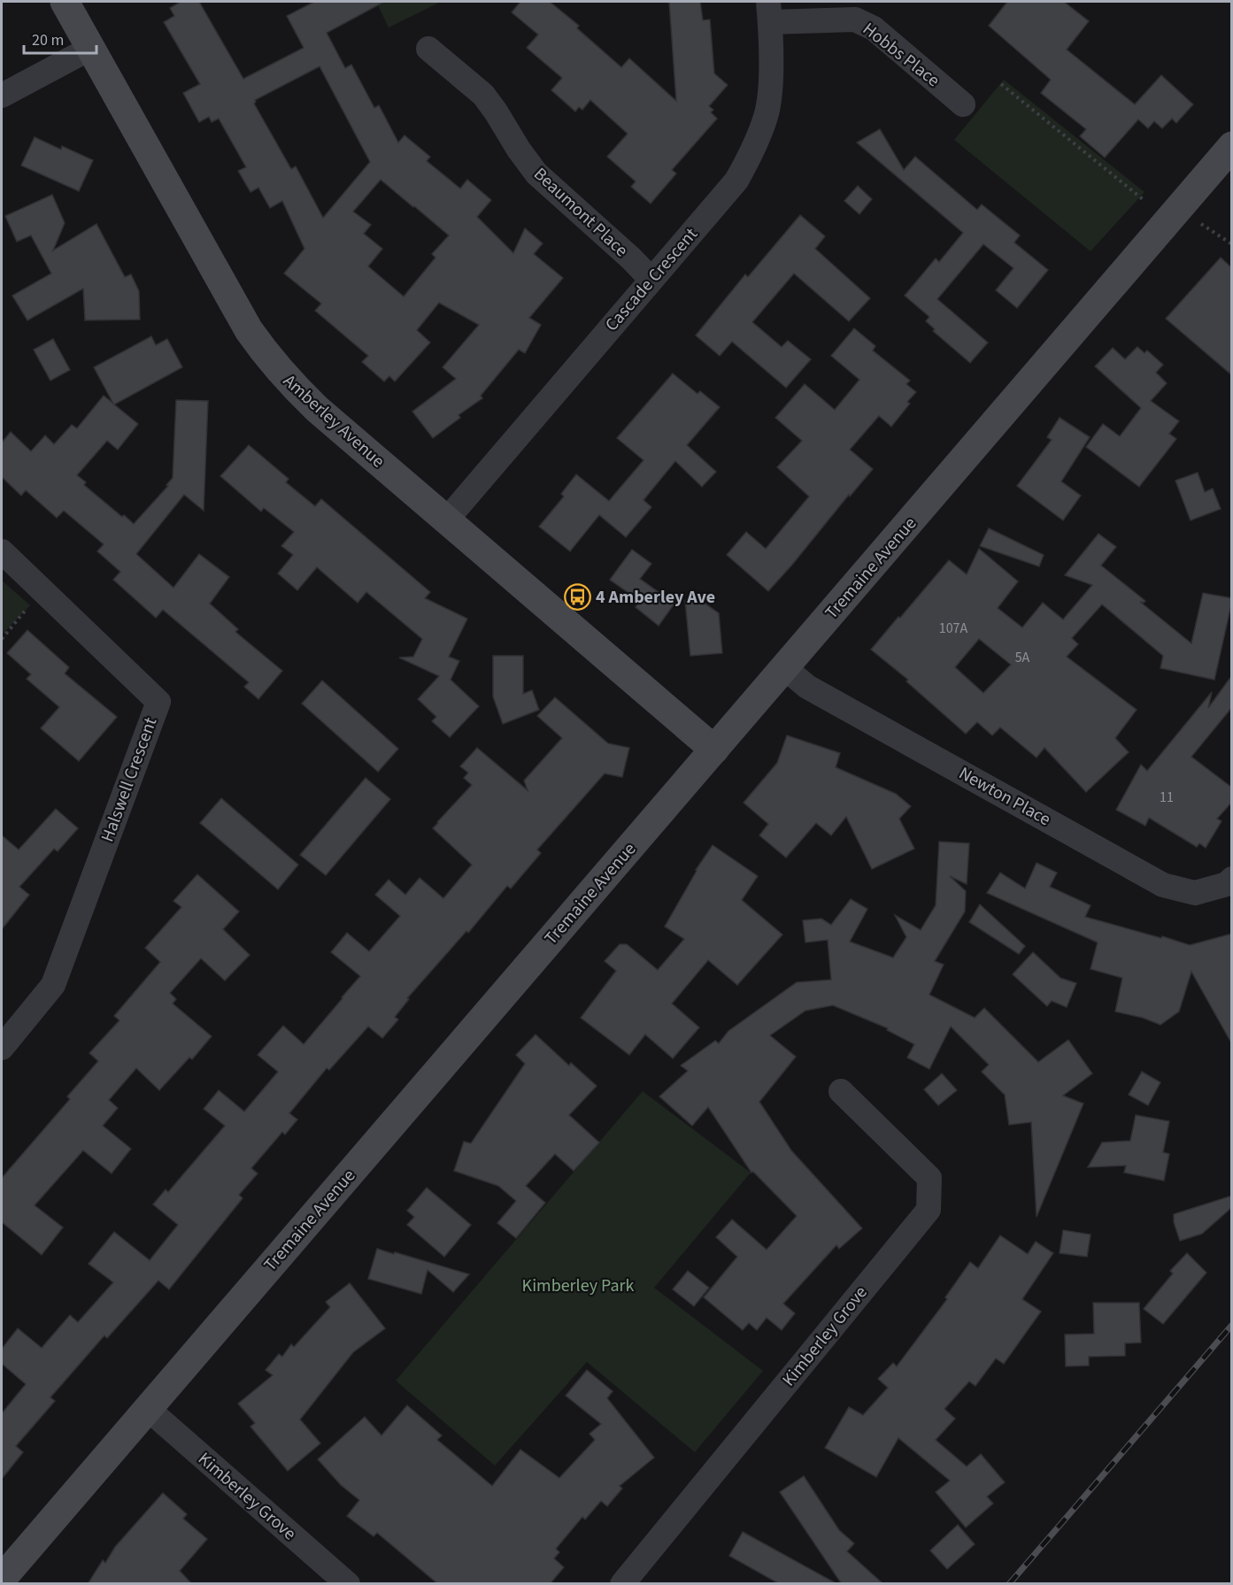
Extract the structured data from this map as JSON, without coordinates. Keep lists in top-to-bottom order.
{
  "streets": {
    "main road": ["Amberley Avenue", "Tremaine Avenue"],
    "street": [
      "Hobbs Place",
      "Beaumont Place",
      "Cascade Crescent",
      "Halswell Crescent",
      "Newton Place",
      "Kimberley Grove"
    ]
  },
  "crossings": [
    ["Hobbs Place", "Cascade Crescent"],
    ["Beaumont Place", "Cascade Crescent"],
    ["Cascade Crescent", "Amberley Avenue"],
    ["Amberley Avenue", "Tremaine Avenue"],
    ["Tremaine Avenue", "Newton Place"],
    ["Tremaine Avenue", "Kimberley Grove"]
  ],
  "parks": ["Kimberley Park"],
  "places": {
    "bus stop": ["4 Amberley Ave"]
  },
  "house_numbers": ["107A", "5A", "11"],
  "scale_bar": "20 m"
}
